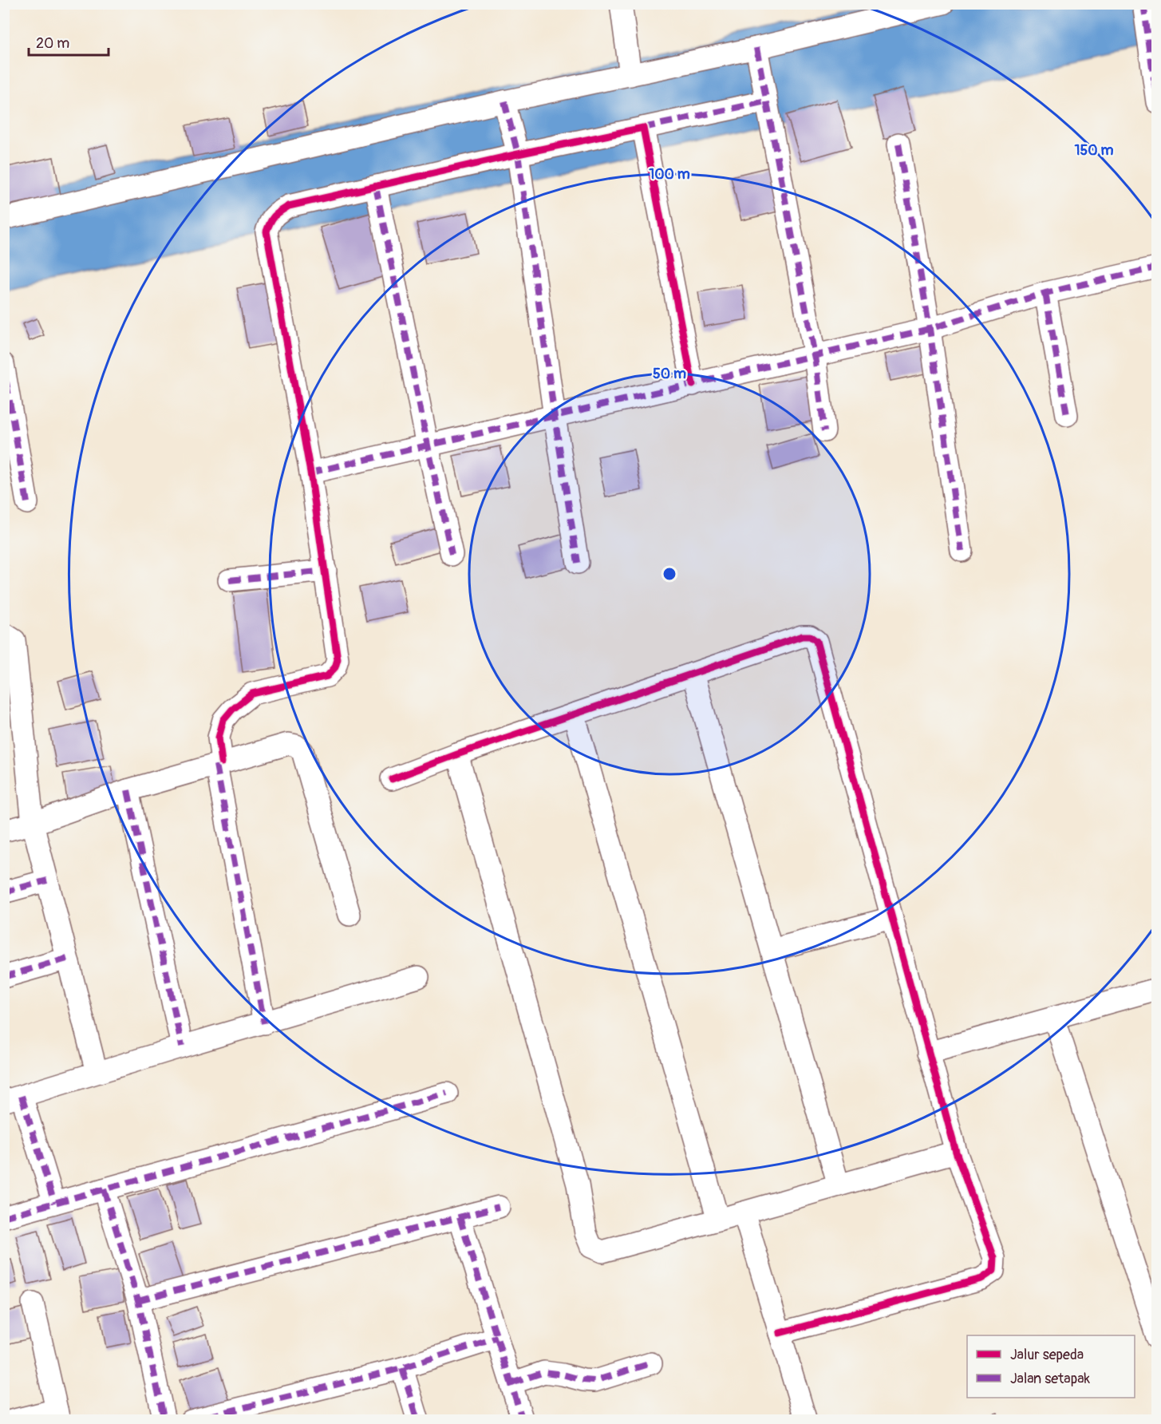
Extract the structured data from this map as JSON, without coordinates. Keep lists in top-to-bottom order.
{
  "legend": ["Jalur sepeda", "Jalan setapak"],
  "scale_bar": "20 m",
  "rings": ["150 m", "100 m", "50 m"]
}
